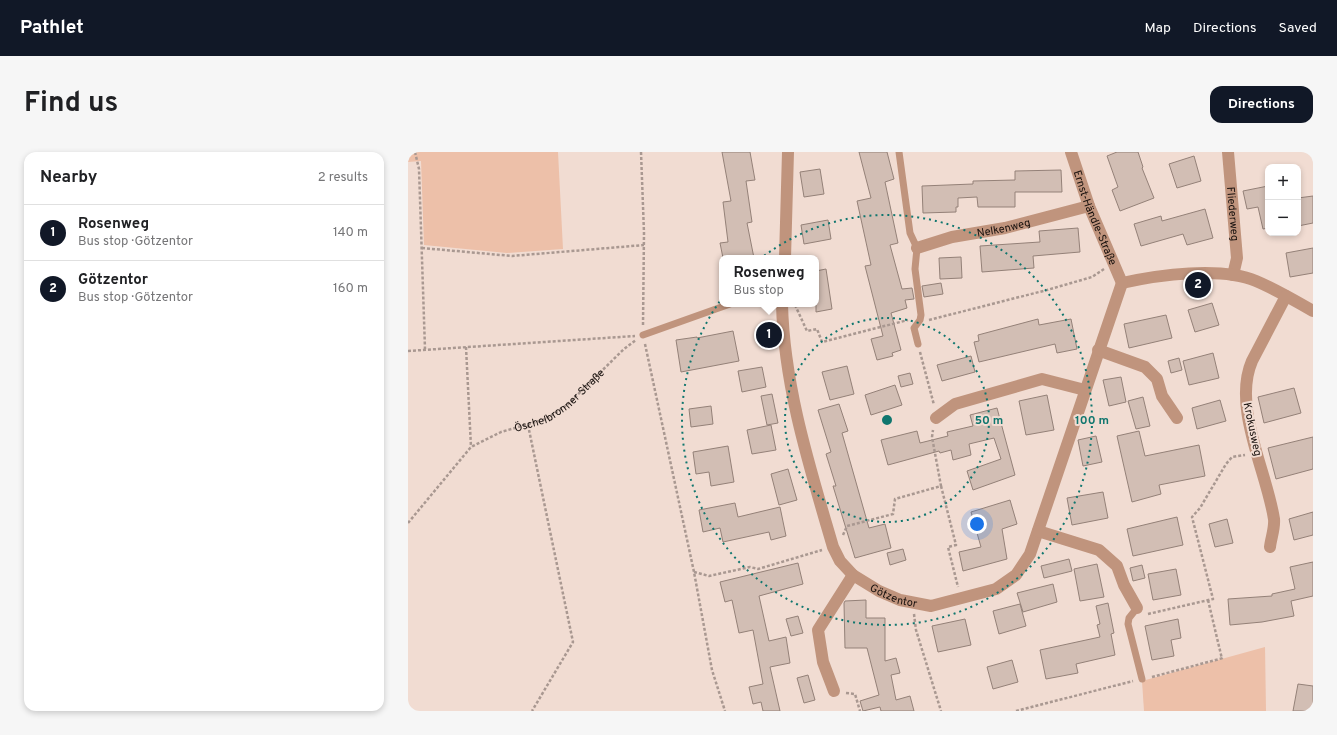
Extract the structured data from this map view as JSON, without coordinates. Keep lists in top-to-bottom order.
{
  "streets": {
    "street": [
      "Fliederweg",
      "Ernst-Händle-Straße",
      "Nelkenweg",
      "Krokusweg",
      "Götzentor"
    ],
    "path": ["Öschelbronner Straße"]
  },
  "crossings": [
    ["Ernst-Händle-Straße", "Nelkenweg"],
    ["Ernst-Händle-Straße", "Götzentor"]
  ],
  "page": {
    "header": "Pathlet",
    "nav": ["Map", "Directions", "Saved"],
    "title": "Find us",
    "buttons": "Directions",
    "heading": ["Nearby", "2 results"],
    "map_buttons": ["+", "−"],
    "list": [
      {
        "mark": "1",
        "name": "Rosenweg",
        "note": "Bus stop · Götzentor",
        "value": "140 m"
      },
      {
        "mark": "2",
        "name": "Götzentor",
        "note": "Bus stop · Götzentor",
        "value": "160 m"
      }
    ],
    "popup": ["Rosenweg", "Bus stop"],
    "pins": ["2", "1"]
  },
  "rings": ["50 m", "100 m"]
}
